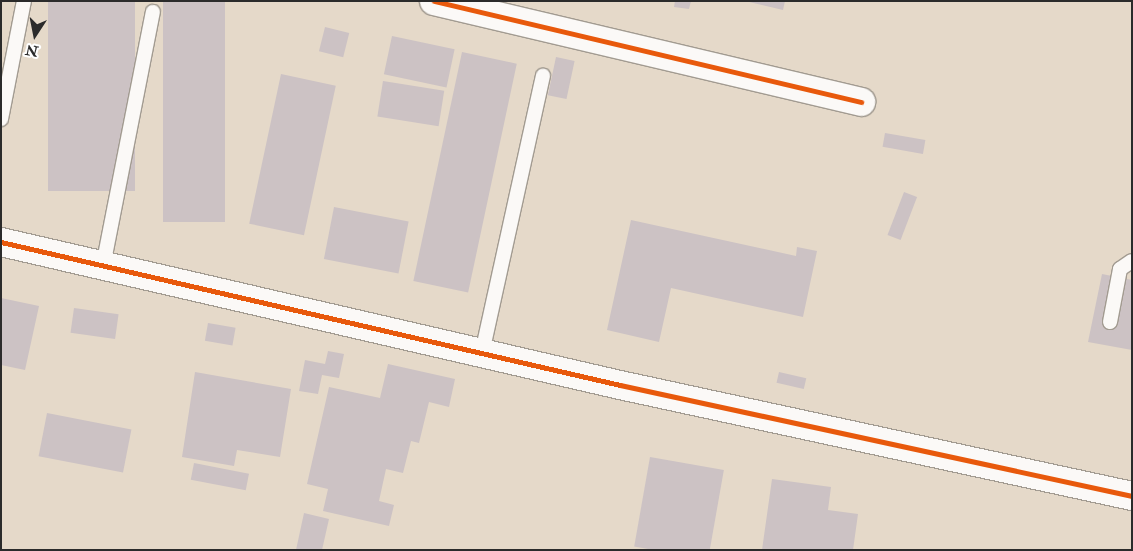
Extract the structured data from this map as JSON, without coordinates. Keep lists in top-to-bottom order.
{
  "north": "bottom"
}
